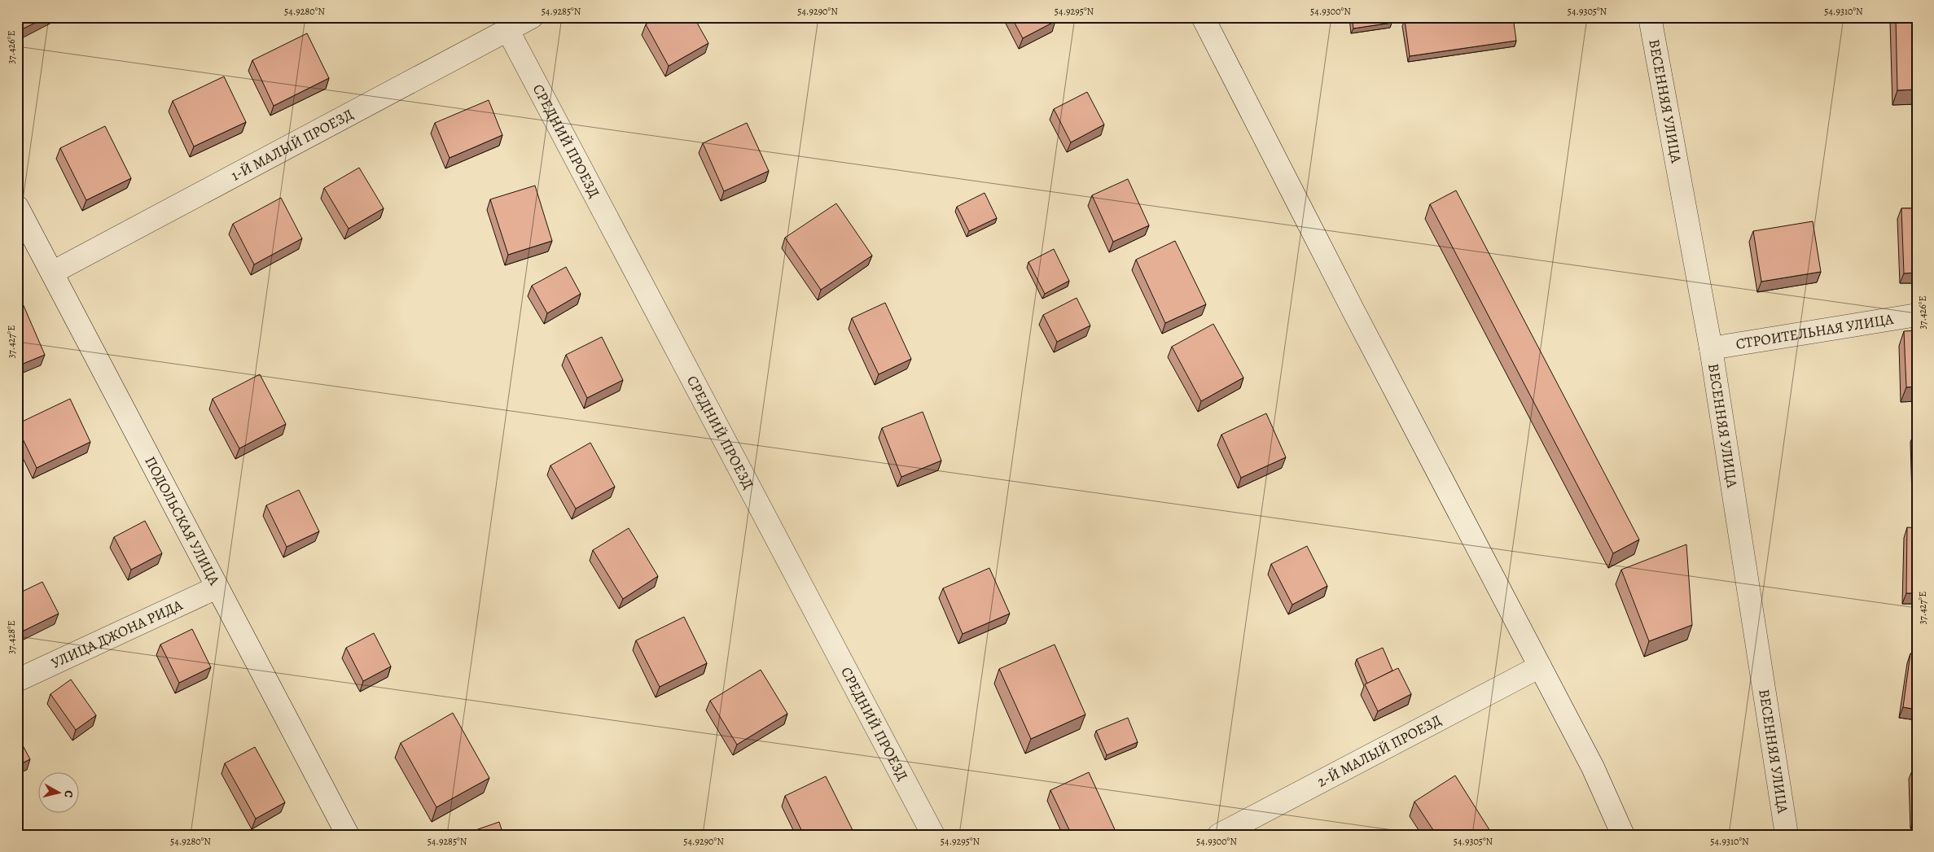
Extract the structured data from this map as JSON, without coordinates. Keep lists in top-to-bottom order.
{
  "streets": {
    "street": [
      "ВЕСЕННЯЯ УЛИЦА",
      "СРЕДНИЙ ПРОЕЗД",
      "1-Й МАЛЫЙ ПРОЕЗД",
      "СТРОИТЕЛЬНАЯ УЛИЦА",
      "ПОДОЛЬСКАЯ УЛИЦА",
      "УЛИЦА ДЖОНА РИДА",
      "2-Й МАЛЫЙ ПРОЕЗД"
    ]
  },
  "crossings": [
    ["ВЕСЕННЯЯ УЛИЦА", "СТРОИТЕЛЬНАЯ УЛИЦА"],
    ["СРЕДНИЙ ПРОЕЗД", "1-Й МАЛЫЙ ПРОЕЗД"],
    ["1-Й МАЛЫЙ ПРОЕЗД", "ПОДОЛЬСКАЯ УЛИЦА"],
    ["ПОДОЛЬСКАЯ УЛИЦА", "УЛИЦА ДЖОНА РИДА"]
  ],
  "north": "right",
  "coordinates": [
    "54.9280°N",
    "54.9285°N",
    "54.9290°N",
    "54.9295°N",
    "54.9300°N",
    "54.9305°N",
    "54.9310°N",
    "37.426°E",
    "37.427°E",
    "37.428°E"
  ]
}
